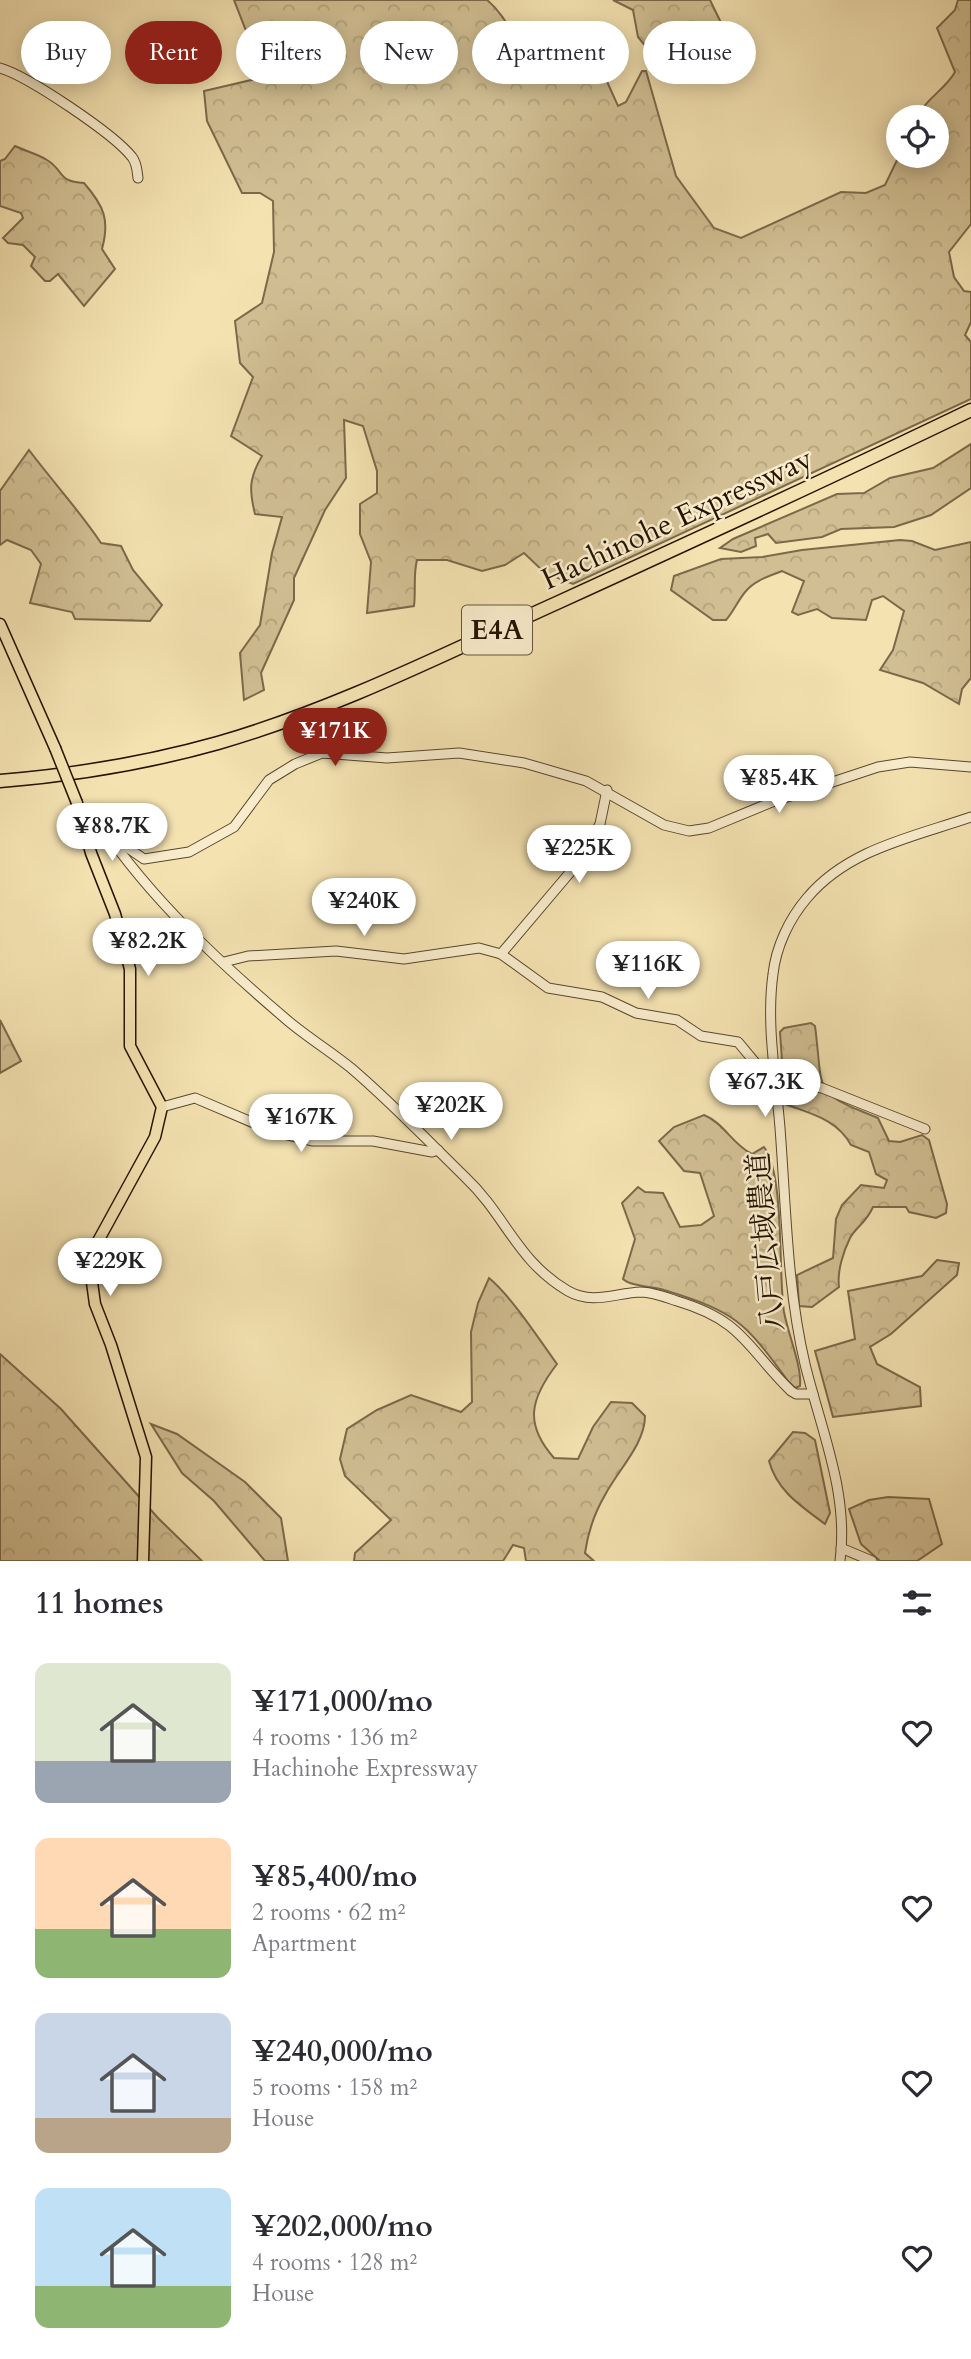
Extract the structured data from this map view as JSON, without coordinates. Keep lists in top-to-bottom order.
{
  "streets": {
    "highway": ["Hachinohe Expressway", "E4A"],
    "street": ["八戸広域農道"]
  },
  "page": {
    "chip": [
      "Buy",
      "Rent",
      "Filters",
      "New",
      "Apartment",
      "House"
    ],
    "price": [
      "¥171K",
      "¥85.4K",
      "¥88.7K",
      "¥225K",
      "¥240K",
      "¥82.2K",
      "¥116K",
      "¥67.3K",
      "¥202K",
      "¥167K",
      "¥229K"
    ],
    "heading": "11 homes",
    "list": [
      {
        "name": "¥171,000/mo",
        "note": "4 rooms · 136 m² · Hachinohe Expressway"
      },
      {
        "name": "¥85,400/mo",
        "note": "2 rooms · 62 m² · Apartment"
      },
      {
        "name": "¥240,000/mo",
        "note": "5 rooms · 158 m² · House"
      },
      {
        "name": "¥202,000/mo",
        "note": "4 rooms · 128 m² · House"
      }
    ]
  }
}
